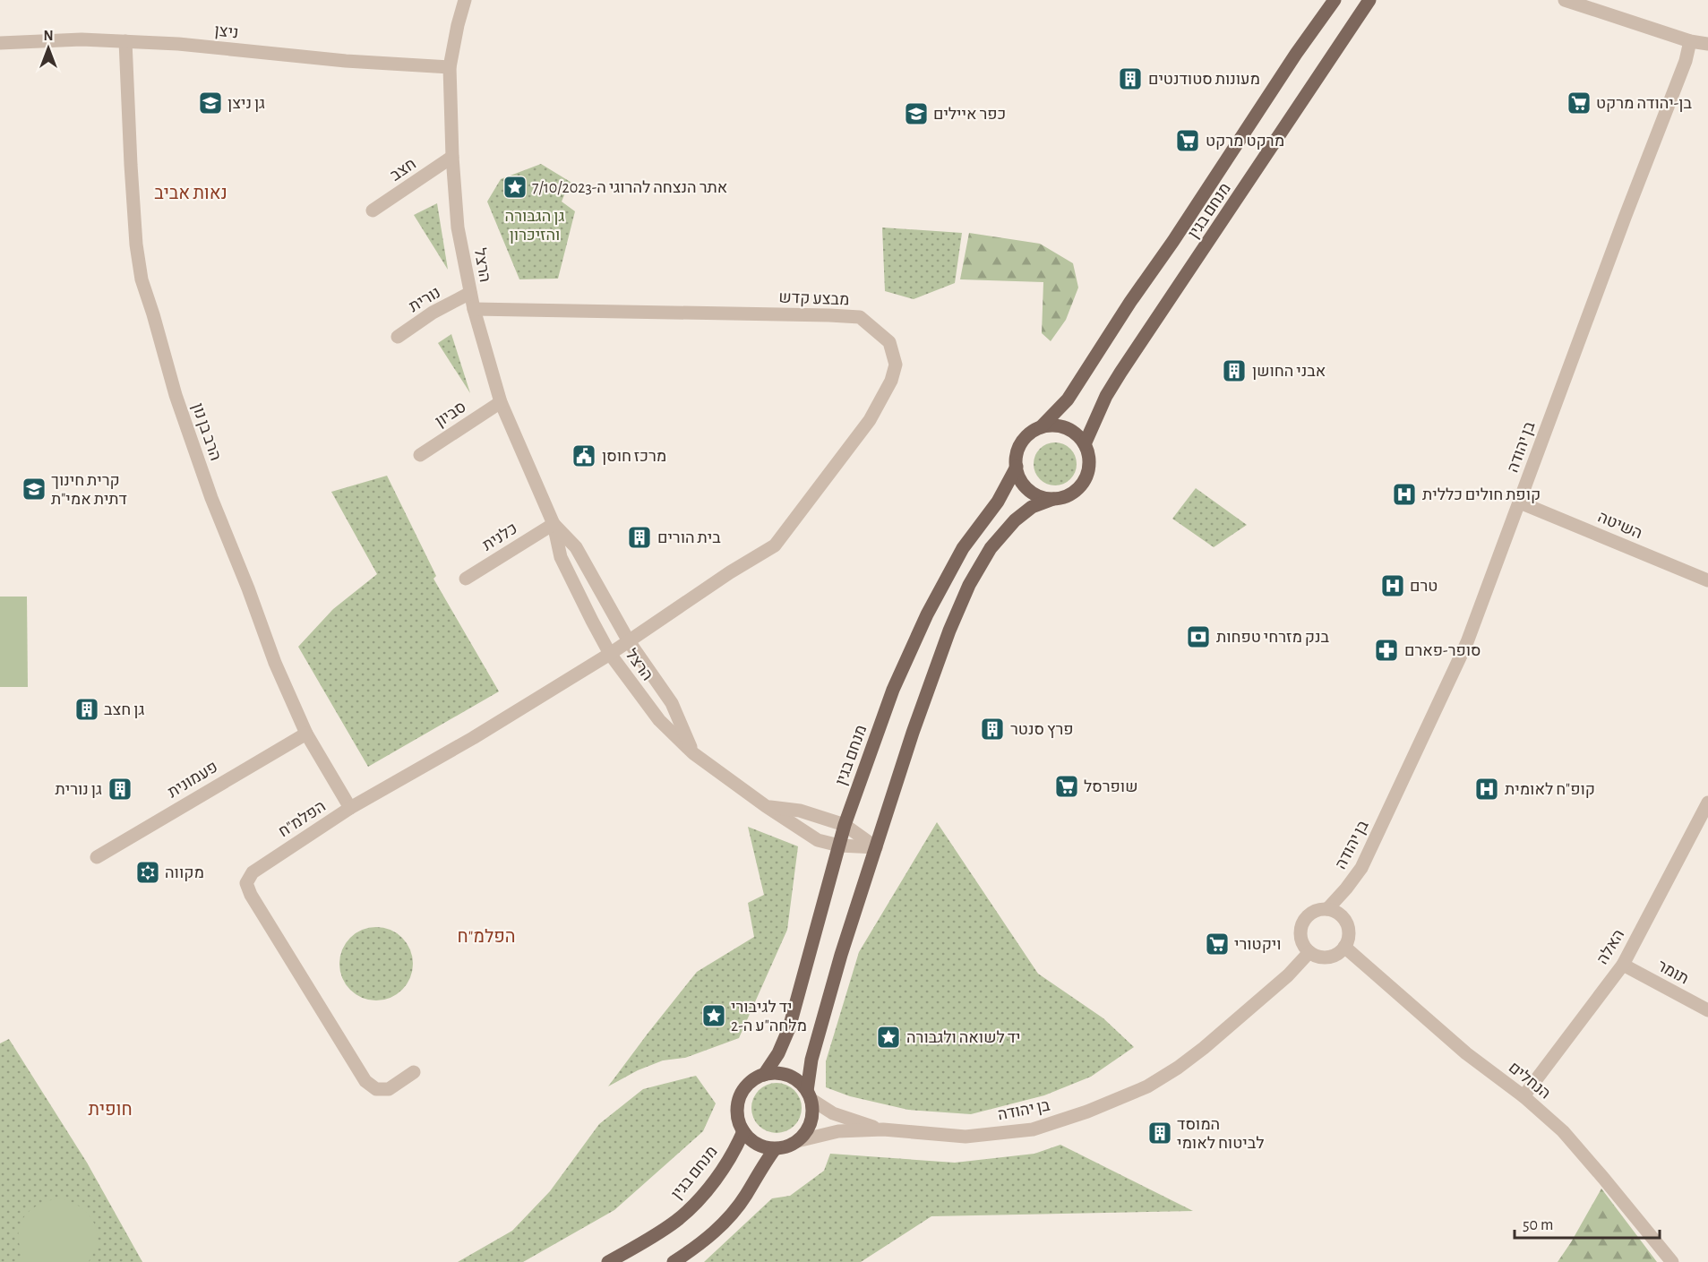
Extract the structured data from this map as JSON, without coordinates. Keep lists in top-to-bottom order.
{
  "streets": {
    "main road": ["מנחם בגין"],
    "street": [
      "ניצן",
      "חצב",
      "הרצל",
      "מבצע קדש",
      "נורית",
      "סביון",
      "הרב בן נון",
      "בן יהודה",
      "השיטה",
      "כלנית",
      "פעמונית",
      "הפלמ\"ח",
      "האלה",
      "תומר",
      "הנחלים"
    ]
  },
  "crossings": [
    ["ניצן", "הרצל"],
    ["ניצן", "הרב בן נון"],
    ["חצב", "הרצל"],
    ["מנחם בגין", "הרצל"],
    ["מנחם בגין", "בן יהודה"],
    ["הרצל", "מבצע קדש"],
    ["הרצל", "נורית"],
    ["הרצל", "סביון"],
    ["הרצל", "כלנית"],
    ["הרצל", "הפלמ\"ח"],
    ["מבצע קדש", "הפלמ\"ח"],
    ["הרב בן נון", "פעמונית"],
    ["הרב בן נון", "הפלמ\"ח"],
    ["בן יהודה", "השיטה"],
    ["בן יהודה", "הנחלים"],
    ["האלה", "תומר"],
    ["האלה", "הנחלים"]
  ],
  "districts": ["נאות אביב", "הפלמ\"ח", "חופית"],
  "parks": ["גן הגבורה והזיכרון"],
  "places": {
    "building": [
      "מעונות סטודנטים",
      "אבני החושן",
      "בית הורים",
      "גן חצב",
      "פרץ סנטר",
      "גן נורית",
      "המוסד לביטוח לאומי"
    ],
    "school or university": ["גן ניצן", "כפר איילים", "קרית חינוך דתית אמי\"ת"],
    "supermarket": [
      "בן-יהודה מרקט",
      "מרקט מרקט",
      "שופרסל",
      "ויקטורי"
    ],
    "place": ["אתר הנצחה להרוגי ה-7/10/2023", "יד לגיבורי מלחה\"ע ה-2", "יד לשואה ולגבורה"],
    "public building": ["מרכז חוסן"],
    "hospital": ["קופת חולים כללית", "טרם", "קופ\"ח לאומית"],
    "bank": ["בנק מזרחי טפחות"],
    "pharmacy": ["סופר-פארם"],
    "synagogue": ["מקווה"]
  },
  "scale_bar": "50 m",
  "north": "top"
}
